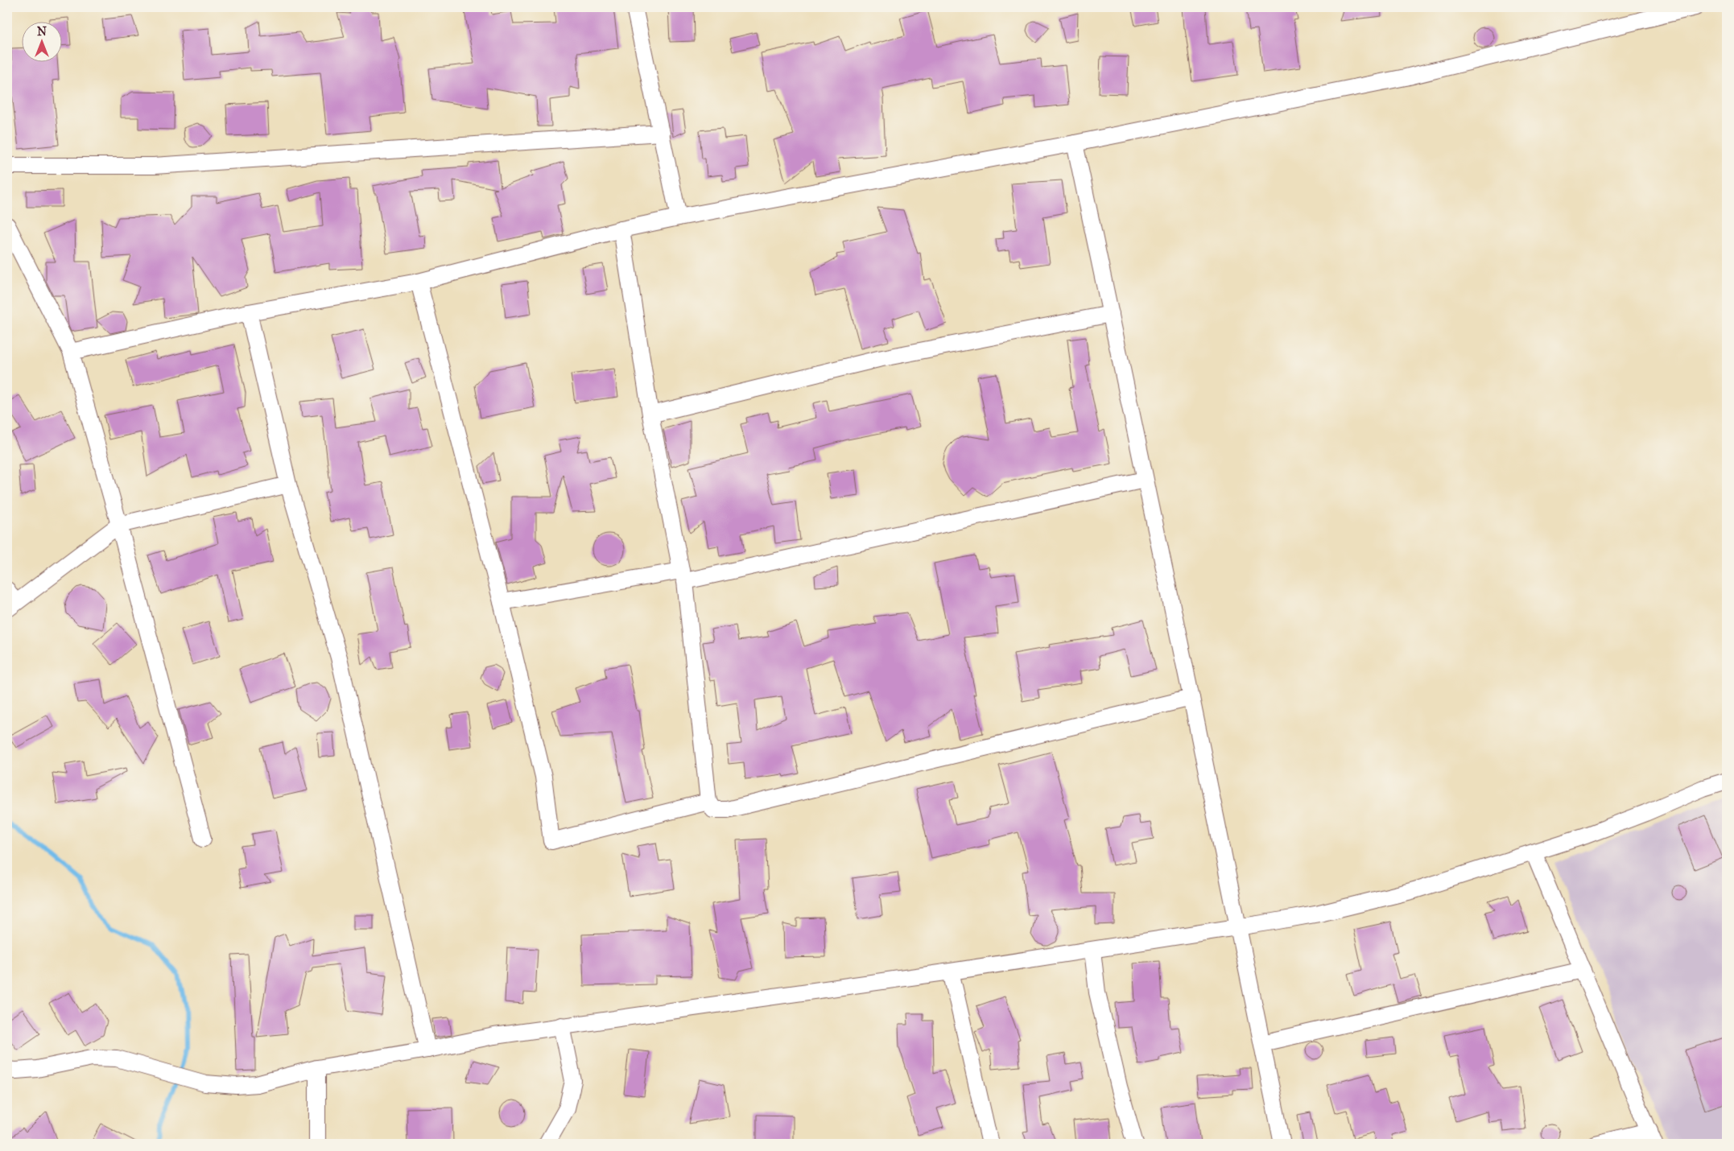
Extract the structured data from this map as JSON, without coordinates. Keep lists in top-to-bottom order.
{
  "north": "top"
}
